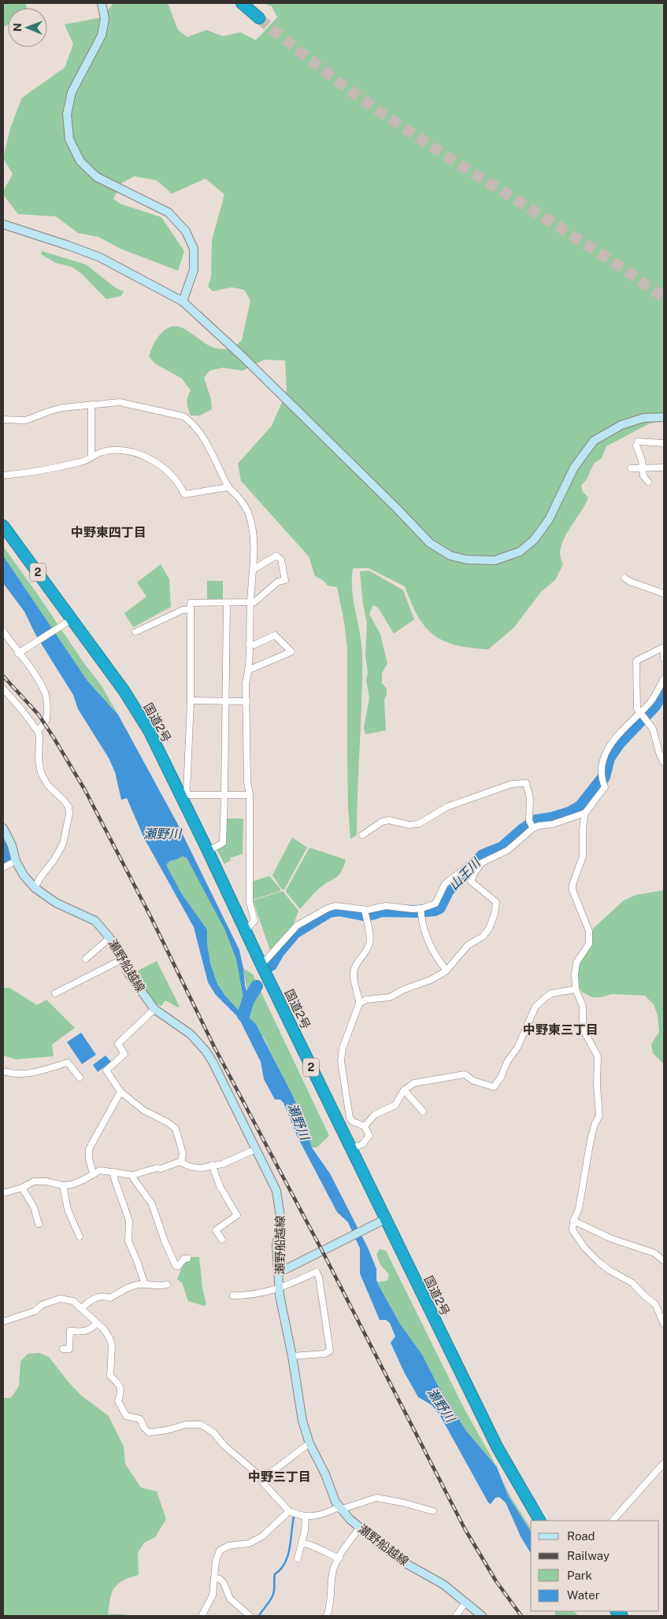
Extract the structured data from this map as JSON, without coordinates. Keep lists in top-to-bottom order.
{
  "streets": {
    "highway": ["2", "国道2号"],
    "street": ["瀬野船越線"]
  },
  "districts": ["中野東四丁目", "中野東三丁目", "中野三丁目"],
  "water": ["瀬野川", "山王川"],
  "legend": [
    "Road",
    "Railway",
    "Park",
    "Water"
  ],
  "north": "left"
}
